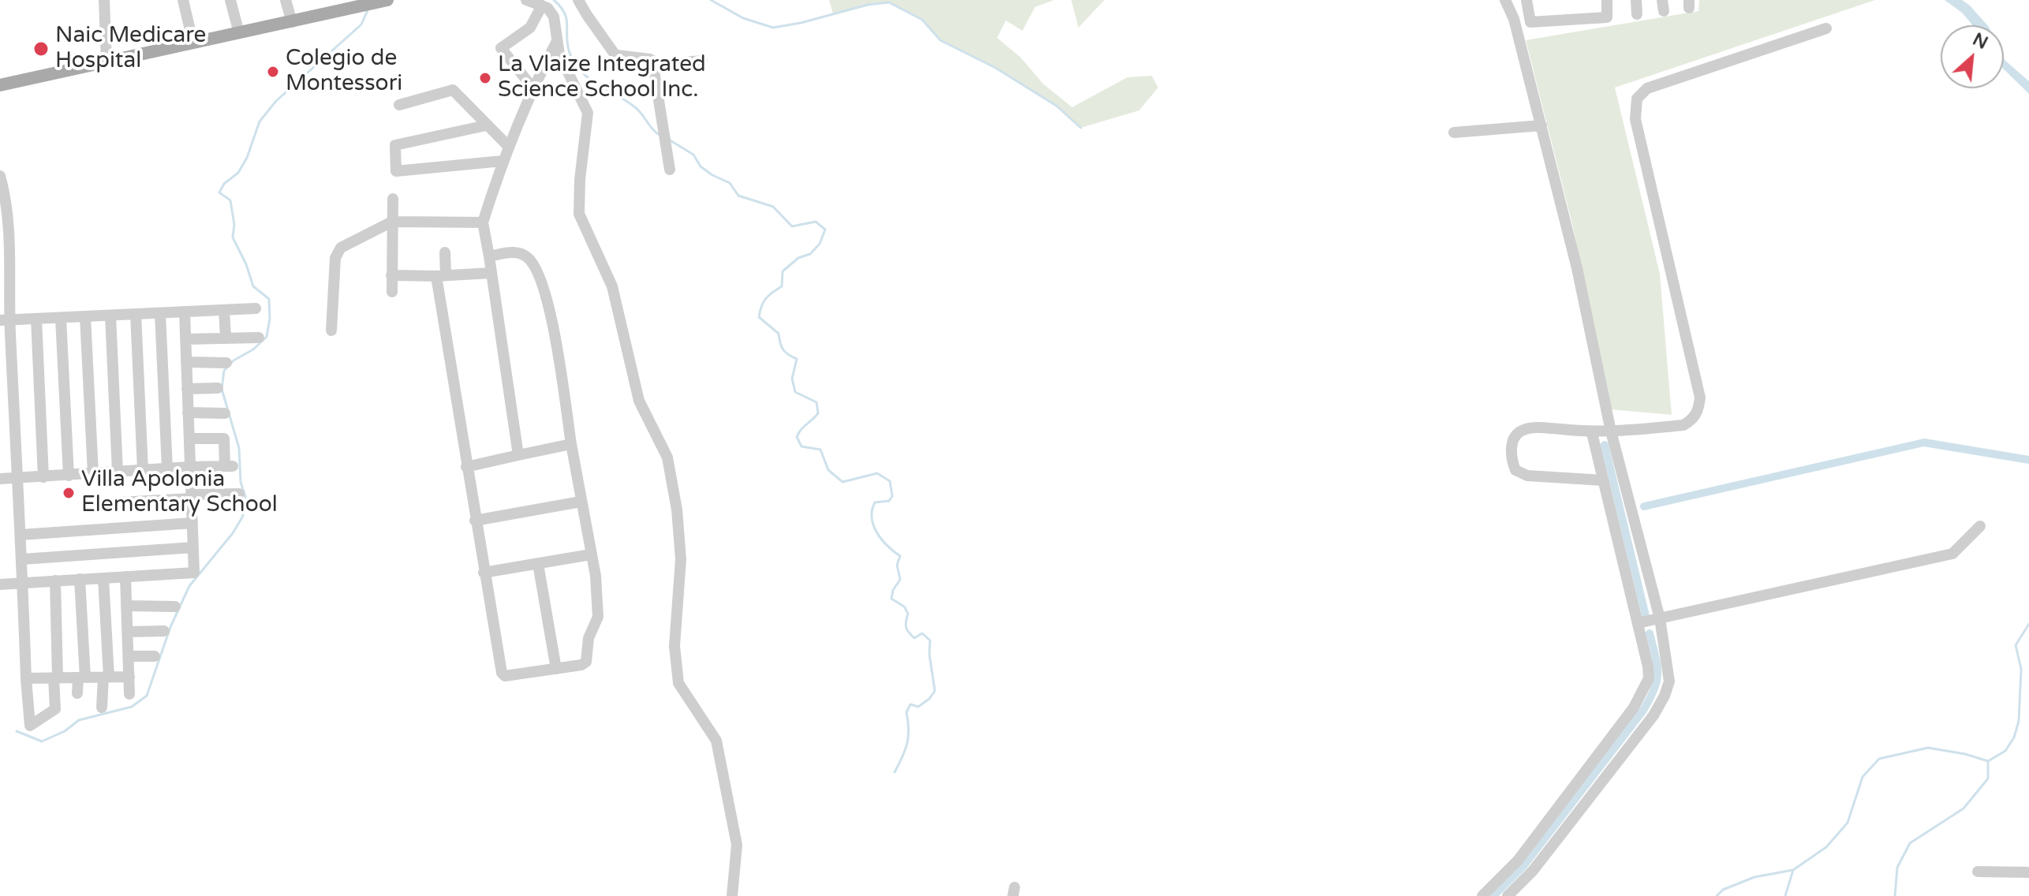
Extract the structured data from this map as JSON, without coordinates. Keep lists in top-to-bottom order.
{
  "places": [
    "Naic Medicare Hospital",
    "Colegio de Montessori",
    "La Vlaize Integrated Science School Inc.",
    "Villa Apolonia Elementary School"
  ],
  "north": "top right"
}
